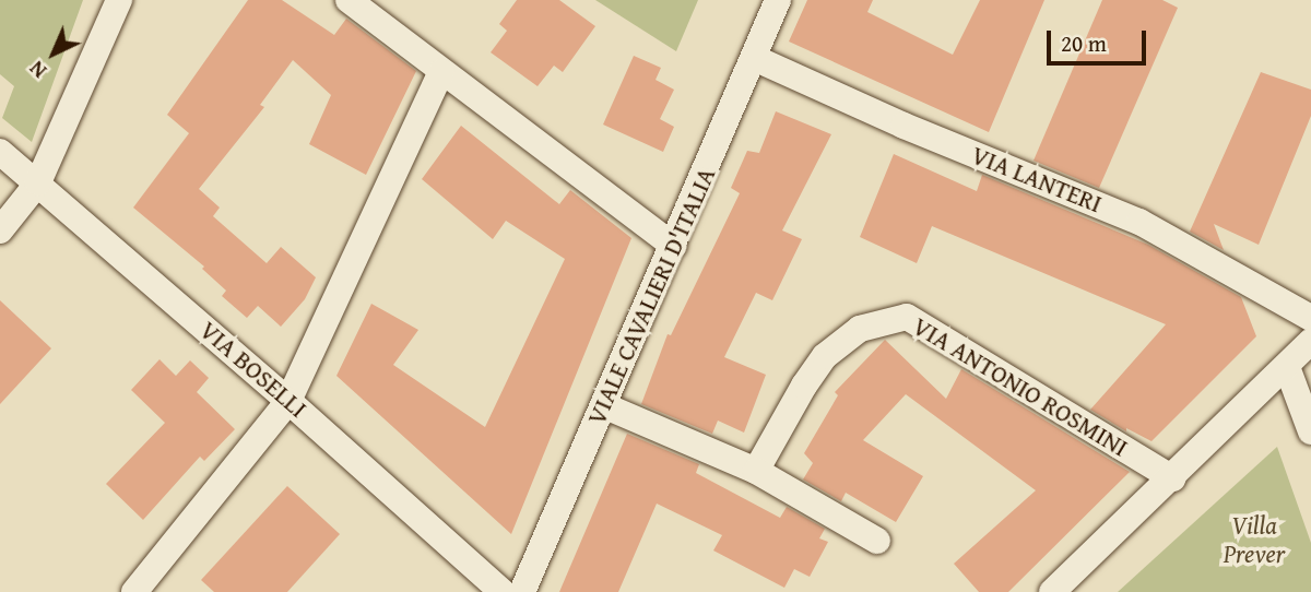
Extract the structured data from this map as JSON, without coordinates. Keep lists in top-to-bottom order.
{
  "streets": {
    "street": [
      "VIA LANTERI",
      "VIALE CAVALIERI D'ITALIA",
      "VIA BOSELLI",
      "VIA ANTONIO ROSMINI"
    ]
  },
  "crossings": [
    ["VIA LANTERI", "VIALE CAVALIERI D'ITALIA"]
  ],
  "parks": ["Villa Prever"],
  "scale_bar": "20 m",
  "north": "bottom left"
}
